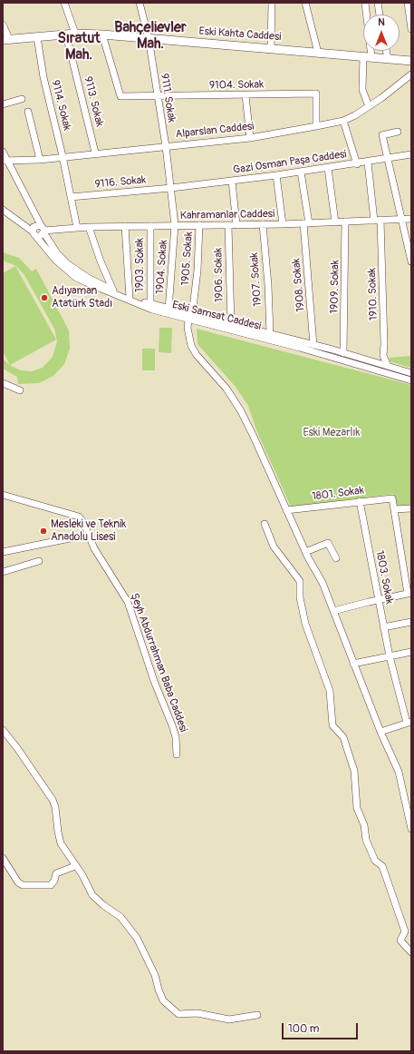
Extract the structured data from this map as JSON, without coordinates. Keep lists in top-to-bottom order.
{
  "streets": {
    "main road": ["Eski Kahta Caddesi"],
    "street": [
      "9104. Sokak",
      "9111. Sokak",
      "9113. Sokak",
      "9114. Sokak",
      "Alparslan Caddesi",
      "Gazi Osman Paşa Caddesi",
      "9116. Sokak",
      "Kahramanlar Caddesi",
      "1905. Sokak",
      "1903. Sokak",
      "1904. Sokak",
      "1906. Sokak",
      "1907. Sokak",
      "1908. Sokak",
      "1909. Sokak",
      "1910. Sokak",
      "Eski Samsat Caddesi",
      "1801. Sokak",
      "1803. Sokak",
      "Şeyh Abdurrahman Baba Caddesi"
    ]
  },
  "crossings": [
    ["Eski Kahta Caddesi", "9104. Sokak"],
    ["Eski Kahta Caddesi", "9111. Sokak"],
    ["Eski Kahta Caddesi", "9113. Sokak"],
    ["Eski Kahta Caddesi", "9114. Sokak"],
    ["9104. Sokak", "9111. Sokak"],
    ["9104. Sokak", "Alparslan Caddesi"],
    ["9111. Sokak", "Alparslan Caddesi"],
    ["9111. Sokak", "Gazi Osman Paşa Caddesi"],
    ["9111. Sokak", "9116. Sokak"],
    ["9111. Sokak", "Kahramanlar Caddesi"],
    ["9111. Sokak", "1904. Sokak"],
    ["9113. Sokak", "Alparslan Caddesi"],
    ["9114. Sokak", "Alparslan Caddesi"],
    ["9114. Sokak", "9116. Sokak"],
    ["9114. Sokak", "Kahramanlar Caddesi"],
    ["Alparslan Caddesi", "Eski Samsat Caddesi"],
    ["Gazi Osman Paşa Caddesi", "9116. Sokak"],
    ["Gazi Osman Paşa Caddesi", "1908. Sokak"],
    ["Gazi Osman Paşa Caddesi", "1910. Sokak"],
    ["Kahramanlar Caddesi", "1905. Sokak"],
    ["Kahramanlar Caddesi", "1903. Sokak"],
    ["Kahramanlar Caddesi", "1904. Sokak"],
    ["Kahramanlar Caddesi", "1906. Sokak"],
    ["Kahramanlar Caddesi", "1907. Sokak"],
    ["Kahramanlar Caddesi", "1908. Sokak"],
    ["Kahramanlar Caddesi", "1909. Sokak"],
    ["Kahramanlar Caddesi", "1910. Sokak"],
    ["Kahramanlar Caddesi", "Eski Samsat Caddesi"],
    ["1905. Sokak", "Eski Samsat Caddesi"],
    ["1905. Sokak", "1801. Sokak"],
    ["1903. Sokak", "Eski Samsat Caddesi"],
    ["1904. Sokak", "Eski Samsat Caddesi"],
    ["1906. Sokak", "Eski Samsat Caddesi"],
    ["1907. Sokak", "Eski Samsat Caddesi"],
    ["1908. Sokak", "Eski Samsat Caddesi"],
    ["1909. Sokak", "Eski Samsat Caddesi"],
    ["1910. Sokak", "Eski Samsat Caddesi"],
    ["1801. Sokak", "1803. Sokak"]
  ],
  "districts": ["Bahçelievler Mah.", "Sıratut Mah."],
  "parks": ["Eski Mezarlık"],
  "places": ["Adıyaman Atatürk Stadı", "Mesleki ve Teknik Anadolu Lisesi"],
  "scale_bar": "100 m",
  "north": "top"
}
